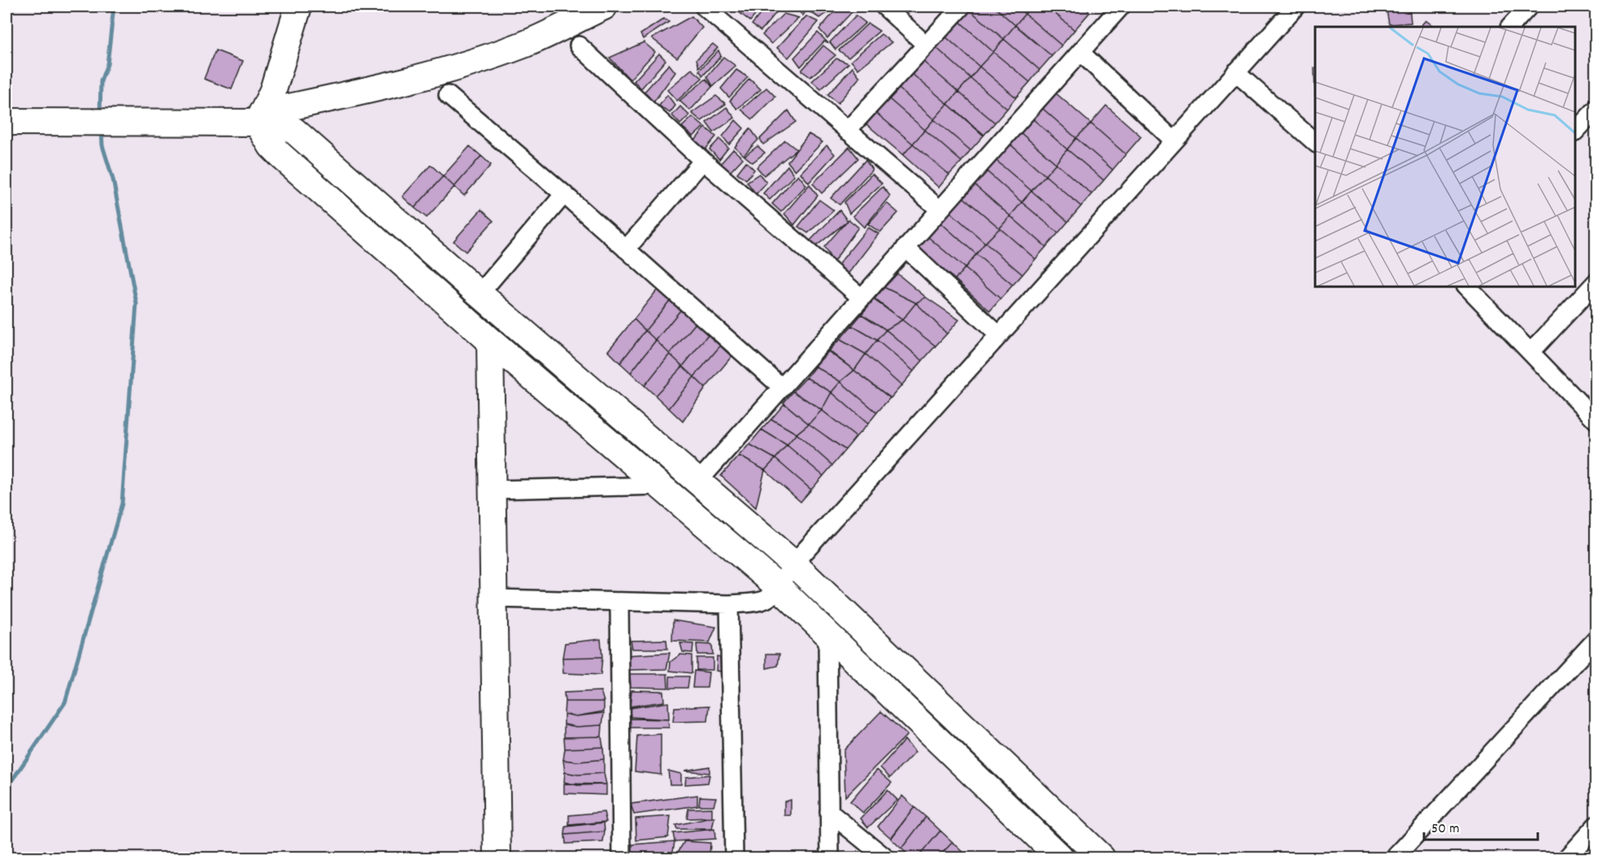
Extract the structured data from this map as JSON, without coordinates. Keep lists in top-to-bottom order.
{
  "scale_bar": "50 m"
}
